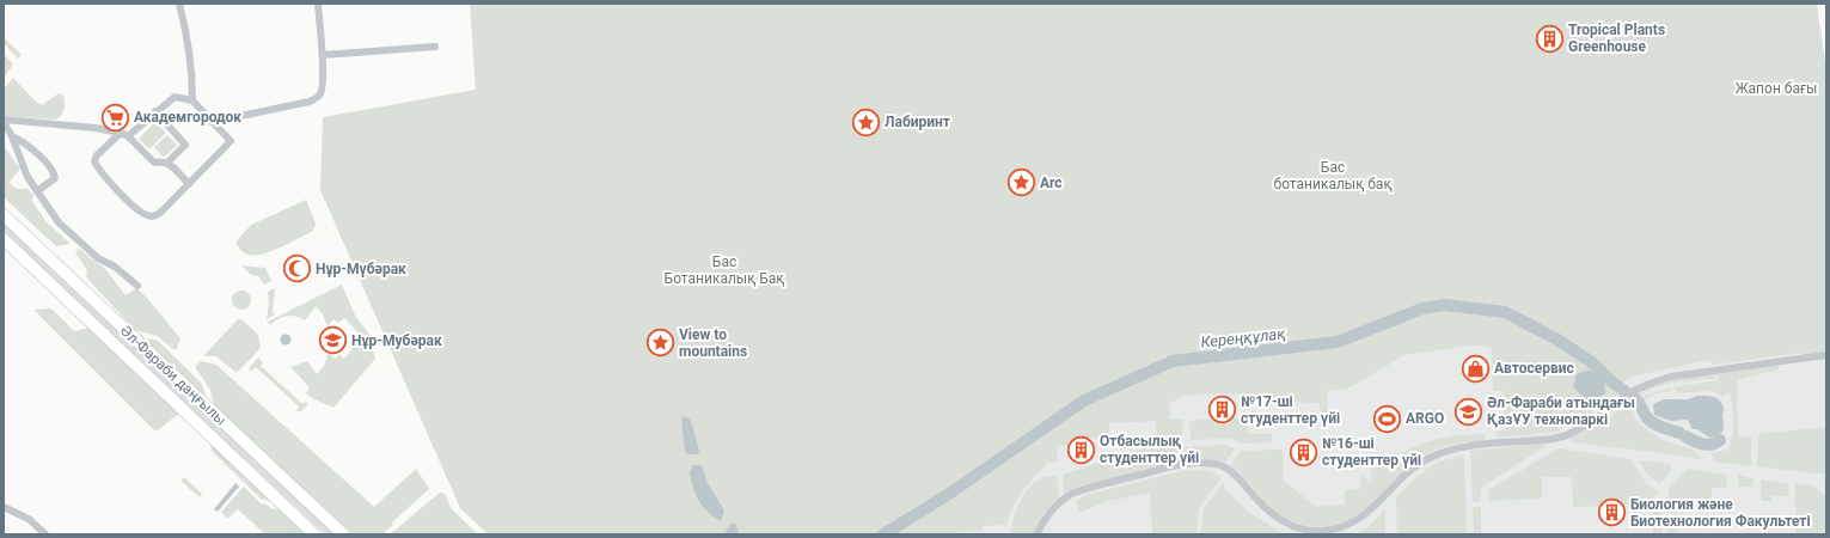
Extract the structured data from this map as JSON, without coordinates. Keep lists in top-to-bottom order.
{
  "streets": {
    "main road": ["Әл-Фараби даңғылы"]
  },
  "water": ["Кереңқұлақ"],
  "parks": ["Жапон бағы", "Бас ботаникалық бақ", "Бас Ботаникалық Бақ"],
  "places": {
    "building": [
      "Tropical Plants Greenhouse",
      "№17-ші студенттер үйі",
      "Отбасылық студенттер үйі",
      "№16-ші студенттер үйі",
      "Биология және Биотехнология Факультеті"
    ],
    "supermarket": ["Академгородок"],
    "place": ["Лабиринт", "Arc", "View to mountains"],
    "mosque": ["Нұр-Мүбәрак"],
    "school or university": ["Нұр-Мубәрак", "Әл-Фараби атындағы ҚазҰУ технопаркі"],
    "shop": ["Автосервис"],
    "sports": ["ARGO"]
  }
}
